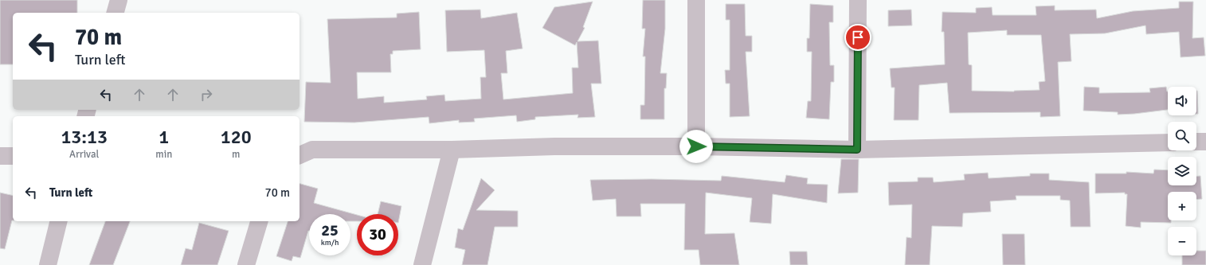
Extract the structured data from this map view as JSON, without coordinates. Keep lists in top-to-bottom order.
{
  "page": {
    "turn": ["70 m", "Turn left"],
    "map_buttons": ["+", "−"],
    "eta": [
      "13:13",
      "Arrival",
      "1",
      "min",
      "120",
      "m"
    ],
    "list": [
      {
        "name": "Turn left",
        "value": "70 m"
      }
    ],
    "speed": "25 km/h",
    "limit": "30"
  }
}
